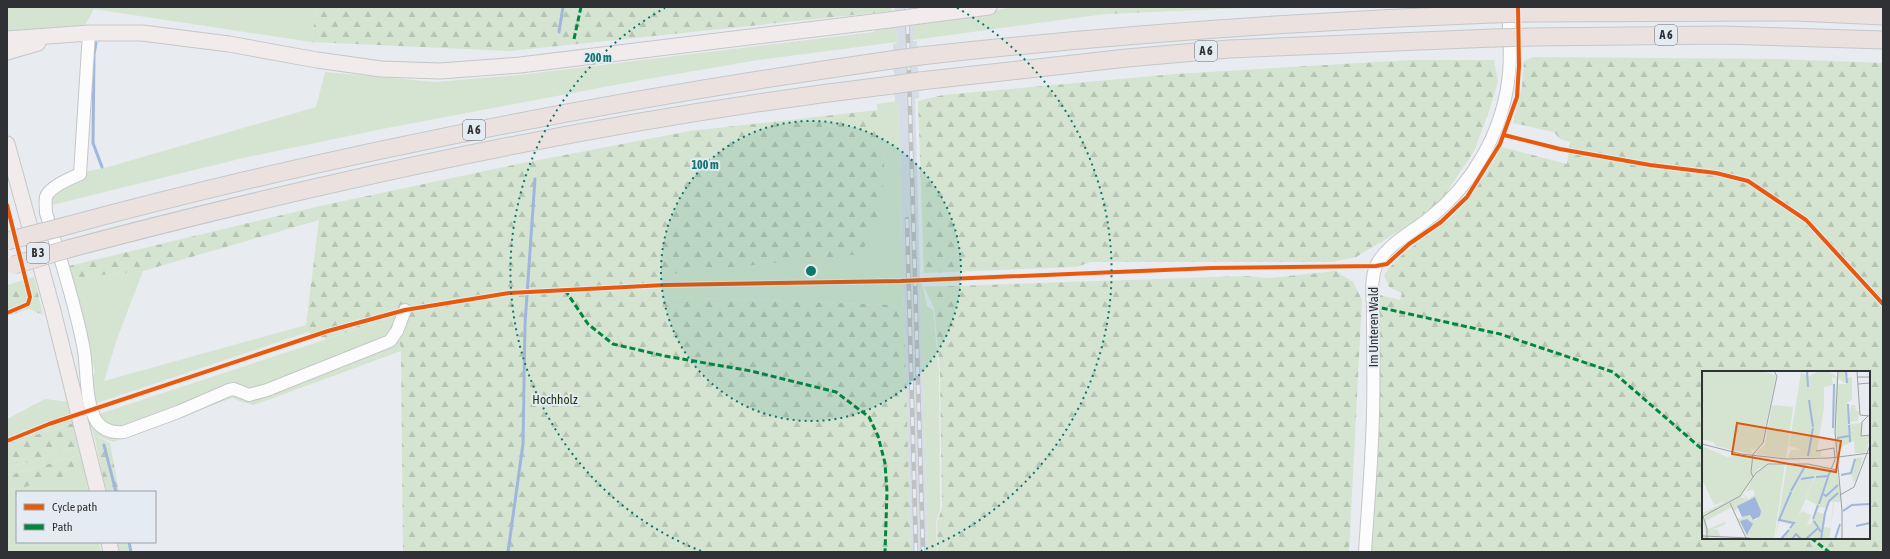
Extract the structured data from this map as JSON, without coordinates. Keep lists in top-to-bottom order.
{
  "streets": {
    "highway": ["A 6"],
    "main road": ["B 3"],
    "street": ["Im Unteren Wald"]
  },
  "parks": ["Hochholz"],
  "legend": ["Cycle path", "Path"],
  "rings": ["200 m", "100 m"]
}
